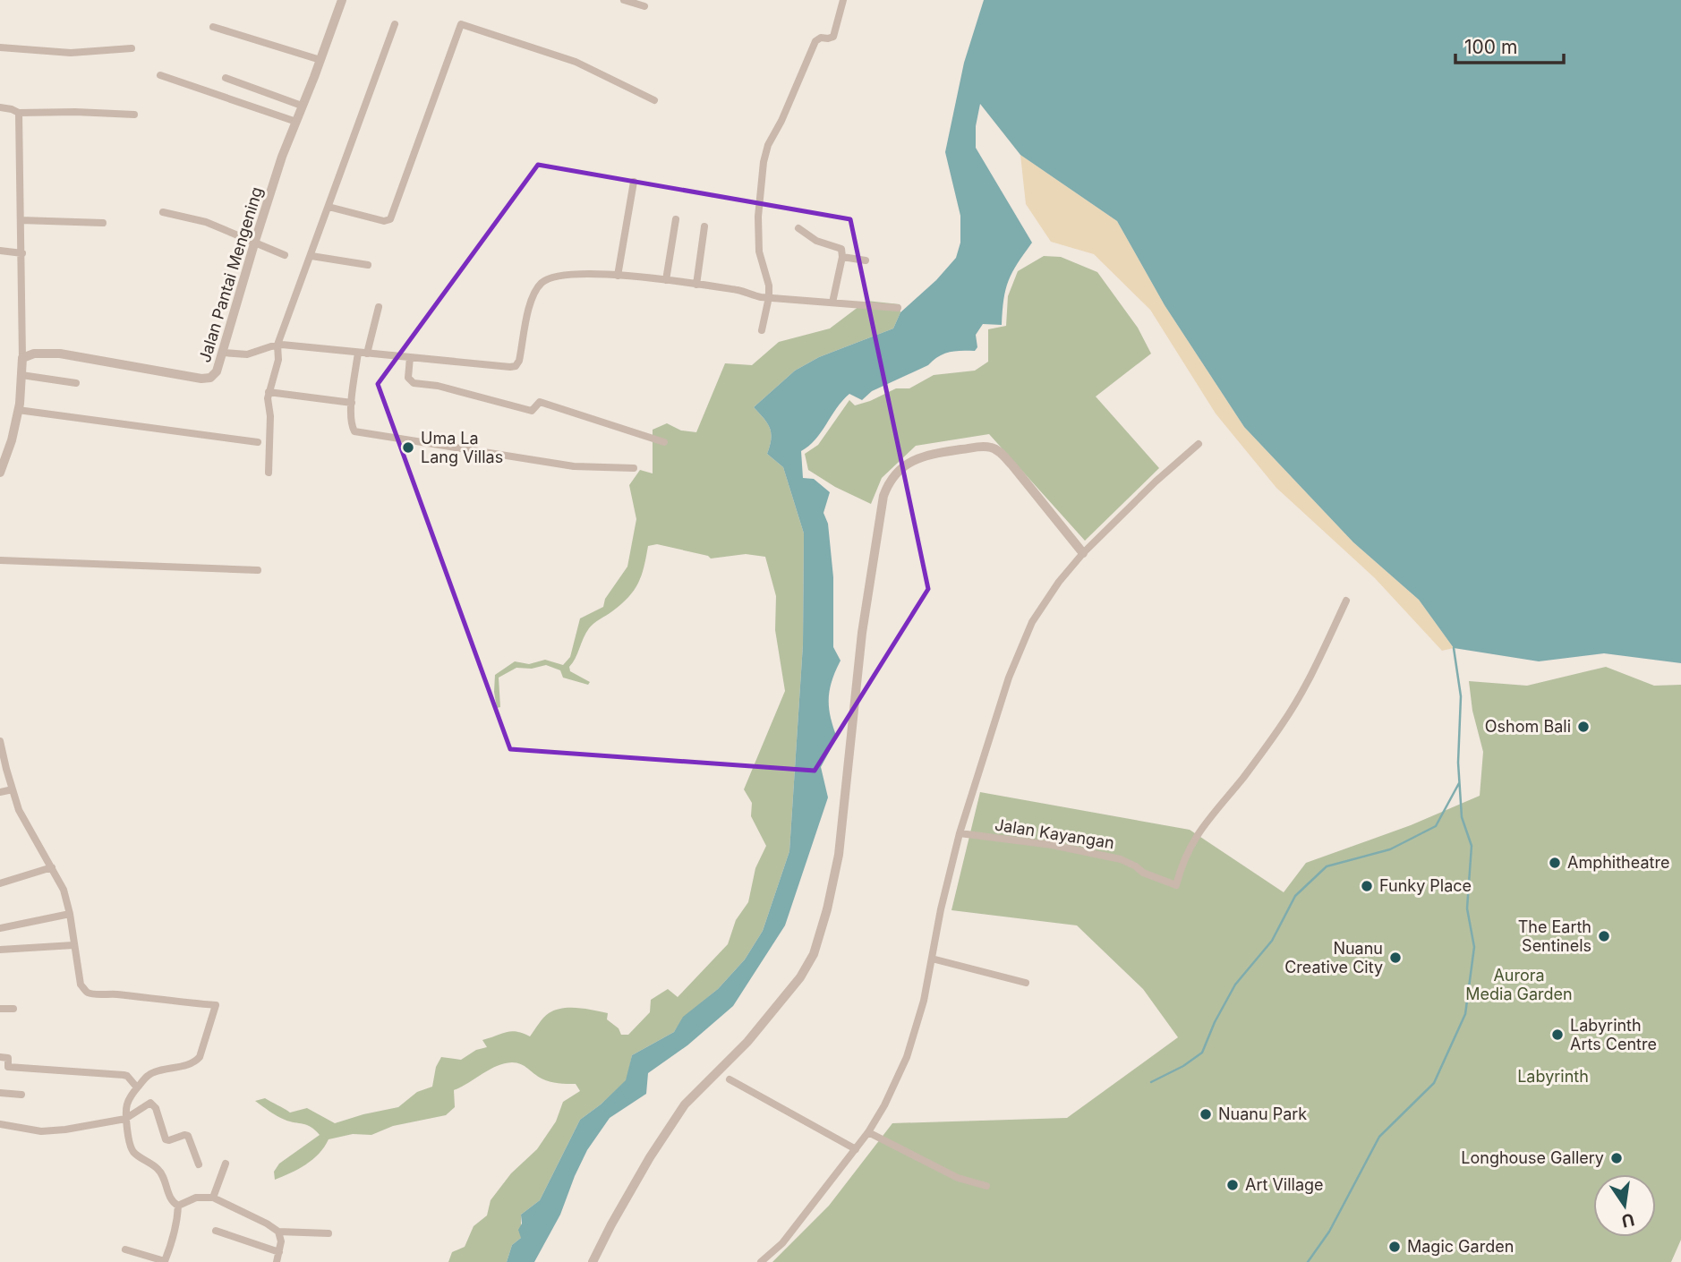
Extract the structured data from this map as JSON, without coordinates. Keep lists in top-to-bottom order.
{
  "streets": {
    "street": ["Jalan Pantai Mengening", "Jalan Kayangan"]
  },
  "parks": ["Aurora Media Garden", "Labyrinth"],
  "places": [
    "Uma La Lang Villas",
    "Oshom Bali",
    "Amphitheatre",
    "Funky Place",
    "The Earth Sentinels",
    "Nuanu Creative City",
    "Labyrinth Arts Centre",
    "Nuanu Park",
    "Longhouse Gallery",
    "Art Village",
    "Magic Garden"
  ],
  "scale_bar": "100 m",
  "north": "bottom"
}
